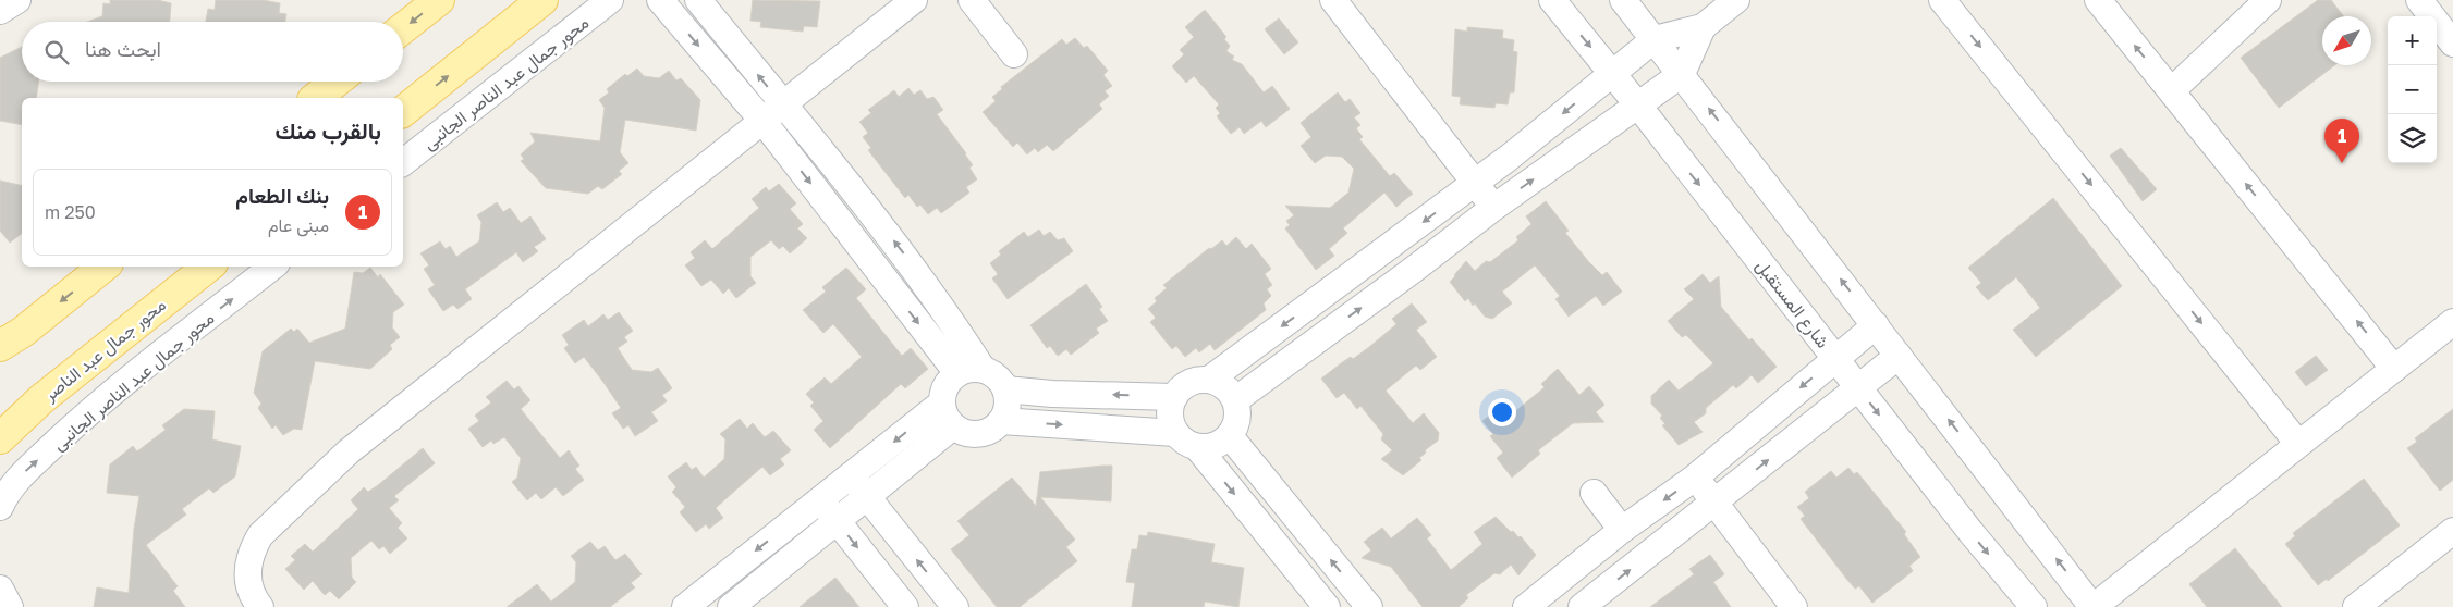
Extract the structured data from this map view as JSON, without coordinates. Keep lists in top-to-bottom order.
{
  "streets": {
    "main road": ["محور جمال عبد الناصر"],
    "street": ["محور جمال عبد الناصر الجانبى", "شارع المستقبل"]
  },
  "north": "bottom left",
  "page": {
    "map_buttons": ["+", "−"],
    "search": "ابحث هنا",
    "heading": "بالقرب منك",
    "pins": "1",
    "list": [
      {
        "mark": "1",
        "name": "بنك الطعام",
        "note": "مبنى عام",
        "value": "250 m"
      }
    ]
  }
}
